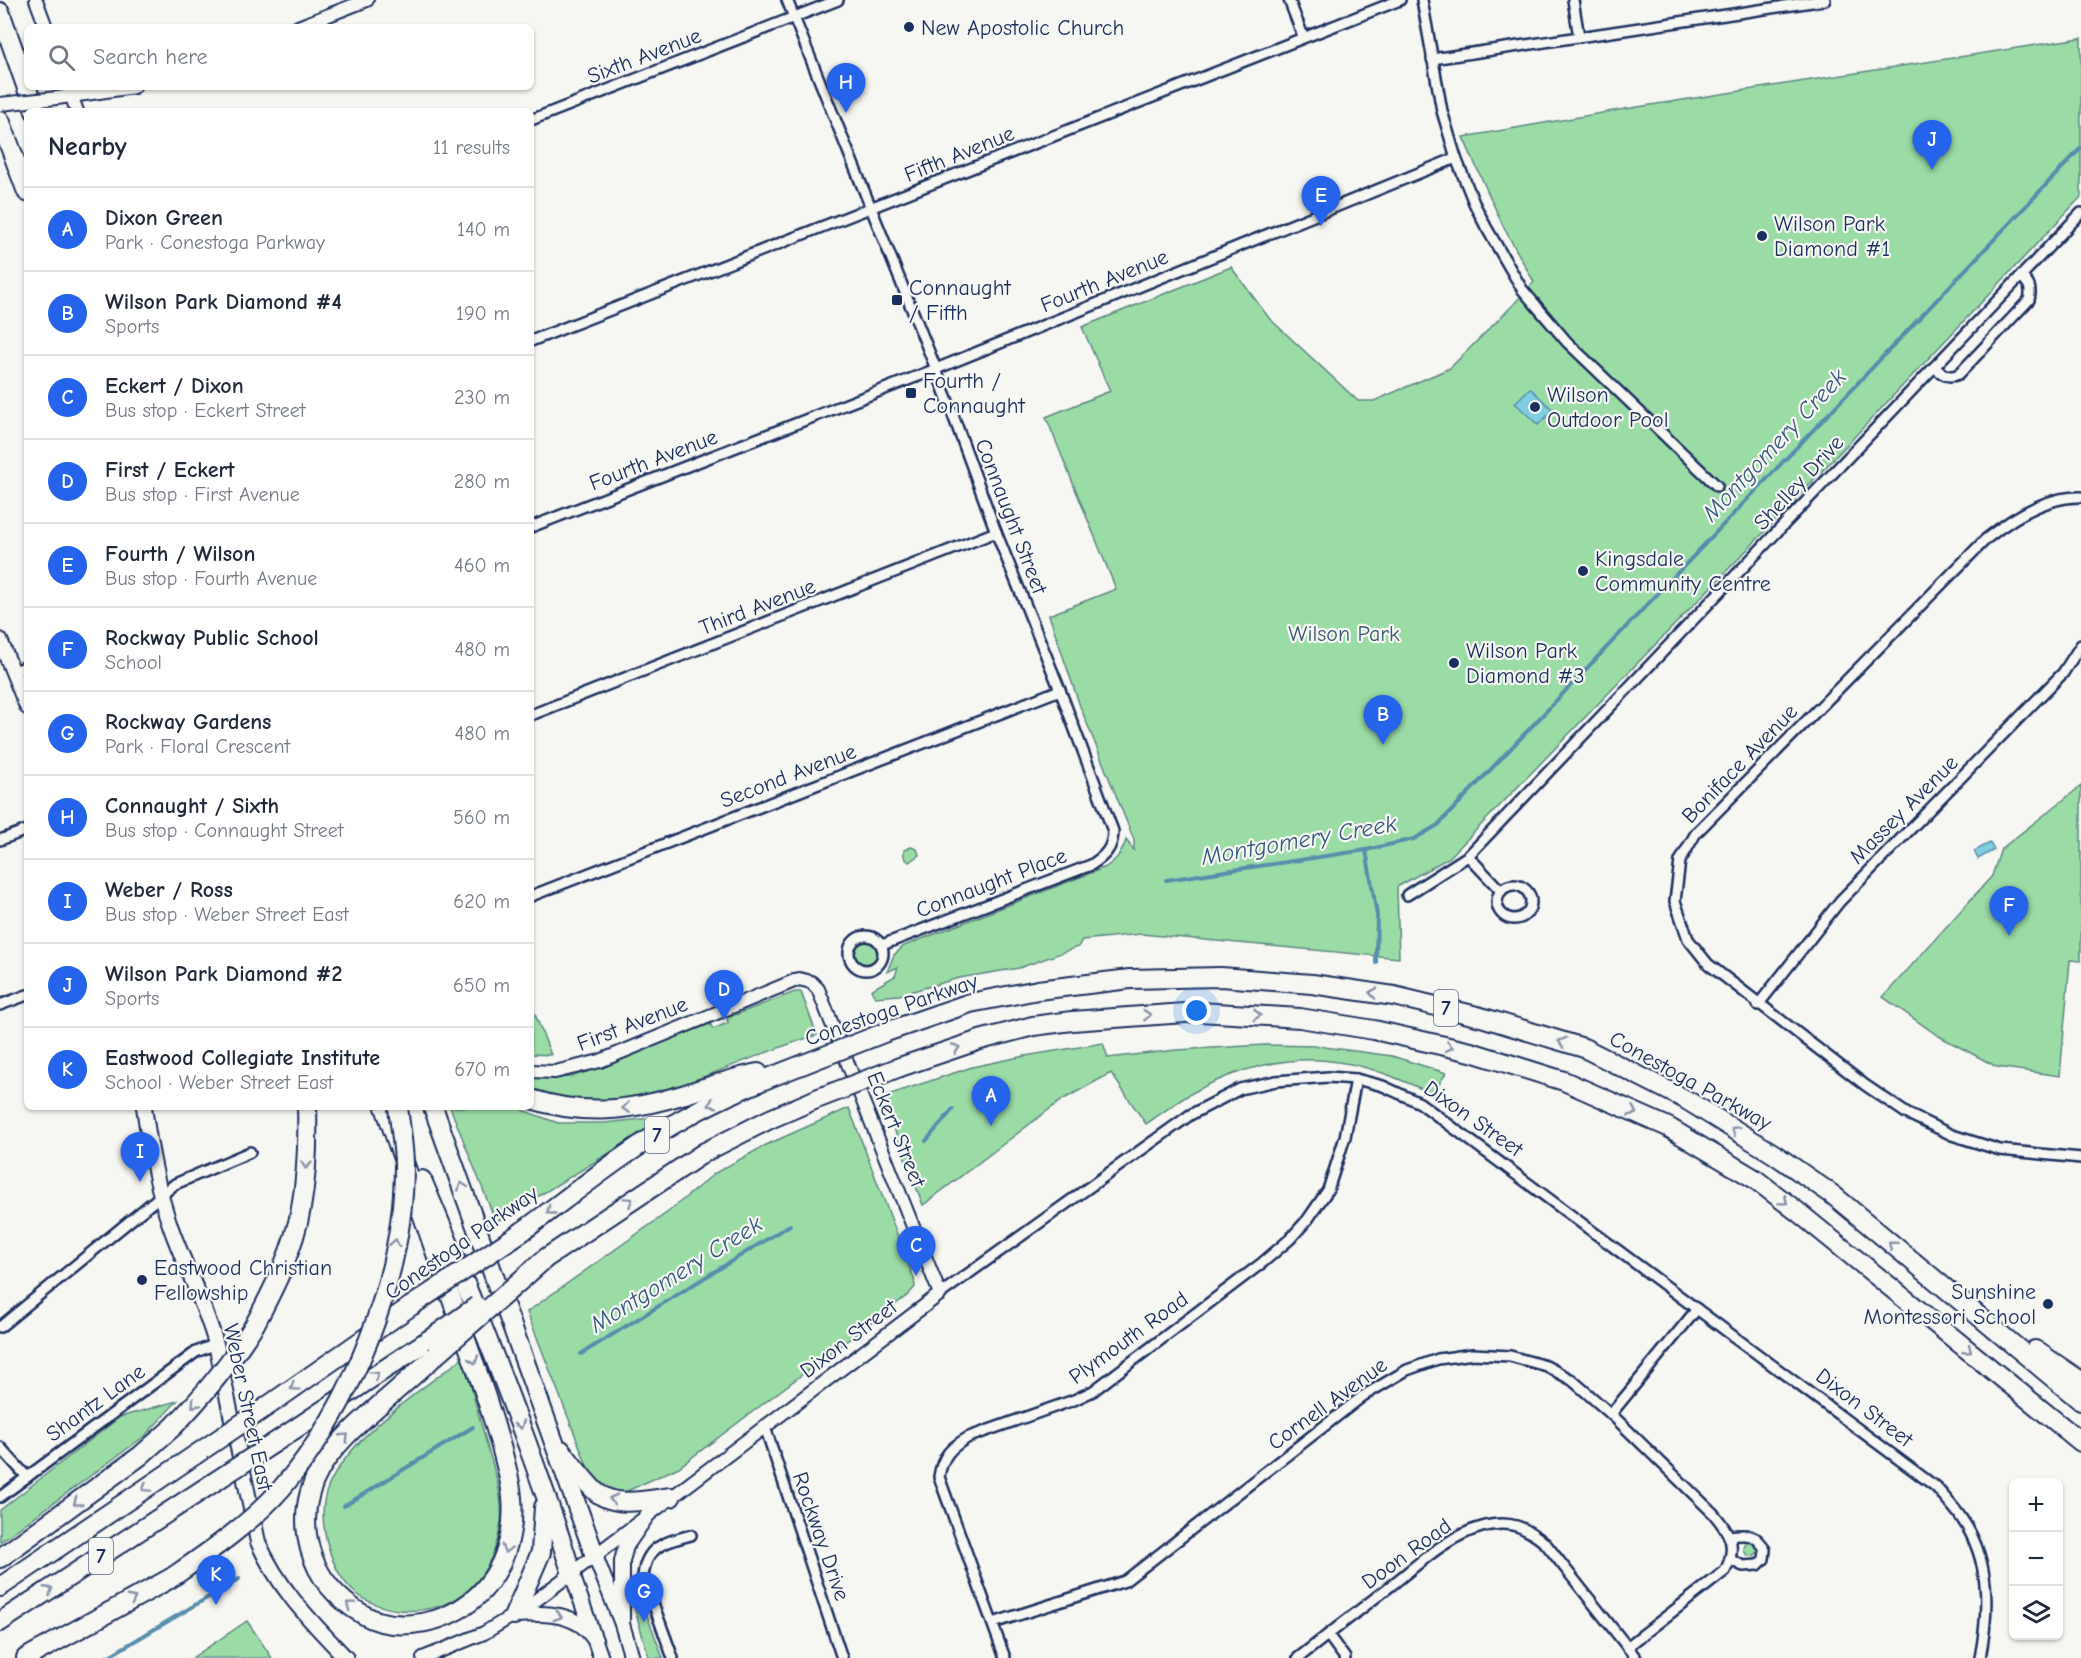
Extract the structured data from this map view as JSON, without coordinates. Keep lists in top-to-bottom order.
{
  "streets": {
    "highway": ["7", "Conestoga Parkway"],
    "main road": ["Weber Street East"],
    "street": [
      "Sixth Avenue",
      "Fifth Avenue",
      "Fourth Avenue",
      "Shelley Drive",
      "Connaught Street",
      "Third Avenue",
      "Boniface Avenue",
      "Second Avenue",
      "Massey Avenue",
      "Connaught Place",
      "First Avenue",
      "Dixon Street",
      "Eckert Street",
      "Plymouth Road",
      "Shantz Lane",
      "Cornell Avenue",
      "Rockway Drive",
      "Doon Road"
    ]
  },
  "crossings": [
    ["Sixth Avenue", "Connaught Street"],
    ["Fifth Avenue", "Connaught Street"],
    ["Fourth Avenue", "Connaught Street"],
    ["Connaught Street", "Third Avenue"],
    ["Connaught Street", "Second Avenue"],
    ["Connaught Street", "Connaught Place"],
    ["Boniface Avenue", "Massey Avenue"],
    ["First Avenue", "Eckert Street"],
    ["Dixon Street", "Eckert Street"],
    ["Dixon Street", "Plymouth Road"],
    ["Dixon Street", "Rockway Drive"],
    ["Plymouth Road", "Cornell Avenue"],
    ["Shantz Lane", "Weber Street East"]
  ],
  "water": ["Montgomery Creek"],
  "parks": ["Wilson Park"],
  "places": {
    "other": [
      "New Apostolic Church",
      "Wilson Park Diamond #1",
      "Wilson Outdoor Pool",
      "Kingsdale Community Centre",
      "Wilson Park Diamond #3",
      "Eastwood Christian Fellowship",
      "Sunshine Montessori School"
    ],
    "transit": ["Connaught / Fifth", "Fourth / Connaught"]
  },
  "page": {
    "search": "Search here",
    "pins": [
      "H",
      "J",
      "E",
      "B",
      "F",
      "D",
      "A",
      "I",
      "C",
      "K",
      "G"
    ],
    "heading": ["Nearby", "11 results"],
    "list": [
      {
        "mark": "A",
        "name": "Dixon Green",
        "note": "Park · Conestoga Parkway",
        "value": "140 m"
      },
      {
        "mark": "B",
        "name": "Wilson Park Diamond #4",
        "note": "Sports",
        "value": "190 m"
      },
      {
        "mark": "C",
        "name": "Eckert / Dixon",
        "note": "Bus stop · Eckert Street",
        "value": "230 m"
      },
      {
        "mark": "D",
        "name": "First / Eckert",
        "note": "Bus stop · First Avenue",
        "value": "280 m"
      },
      {
        "mark": "E",
        "name": "Fourth / Wilson",
        "note": "Bus stop · Fourth Avenue",
        "value": "460 m"
      },
      {
        "mark": "F",
        "name": "Rockway Public School",
        "note": "School",
        "value": "480 m"
      },
      {
        "mark": "G",
        "name": "Rockway Gardens",
        "note": "Park · Floral Crescent",
        "value": "480 m"
      },
      {
        "mark": "H",
        "name": "Connaught / Sixth",
        "note": "Bus stop · Connaught Street",
        "value": "560 m"
      },
      {
        "mark": "I",
        "name": "Weber / Ross",
        "note": "Bus stop · Weber Street East",
        "value": "620 m"
      },
      {
        "mark": "J",
        "name": "Wilson Park Diamond #2",
        "note": "Sports",
        "value": "650 m"
      },
      {
        "mark": "K",
        "name": "Eastwood Collegiate Institute",
        "note": "School · Weber Street East",
        "value": "670 m"
      }
    ],
    "map_buttons": ["+", "−"]
  }
}
